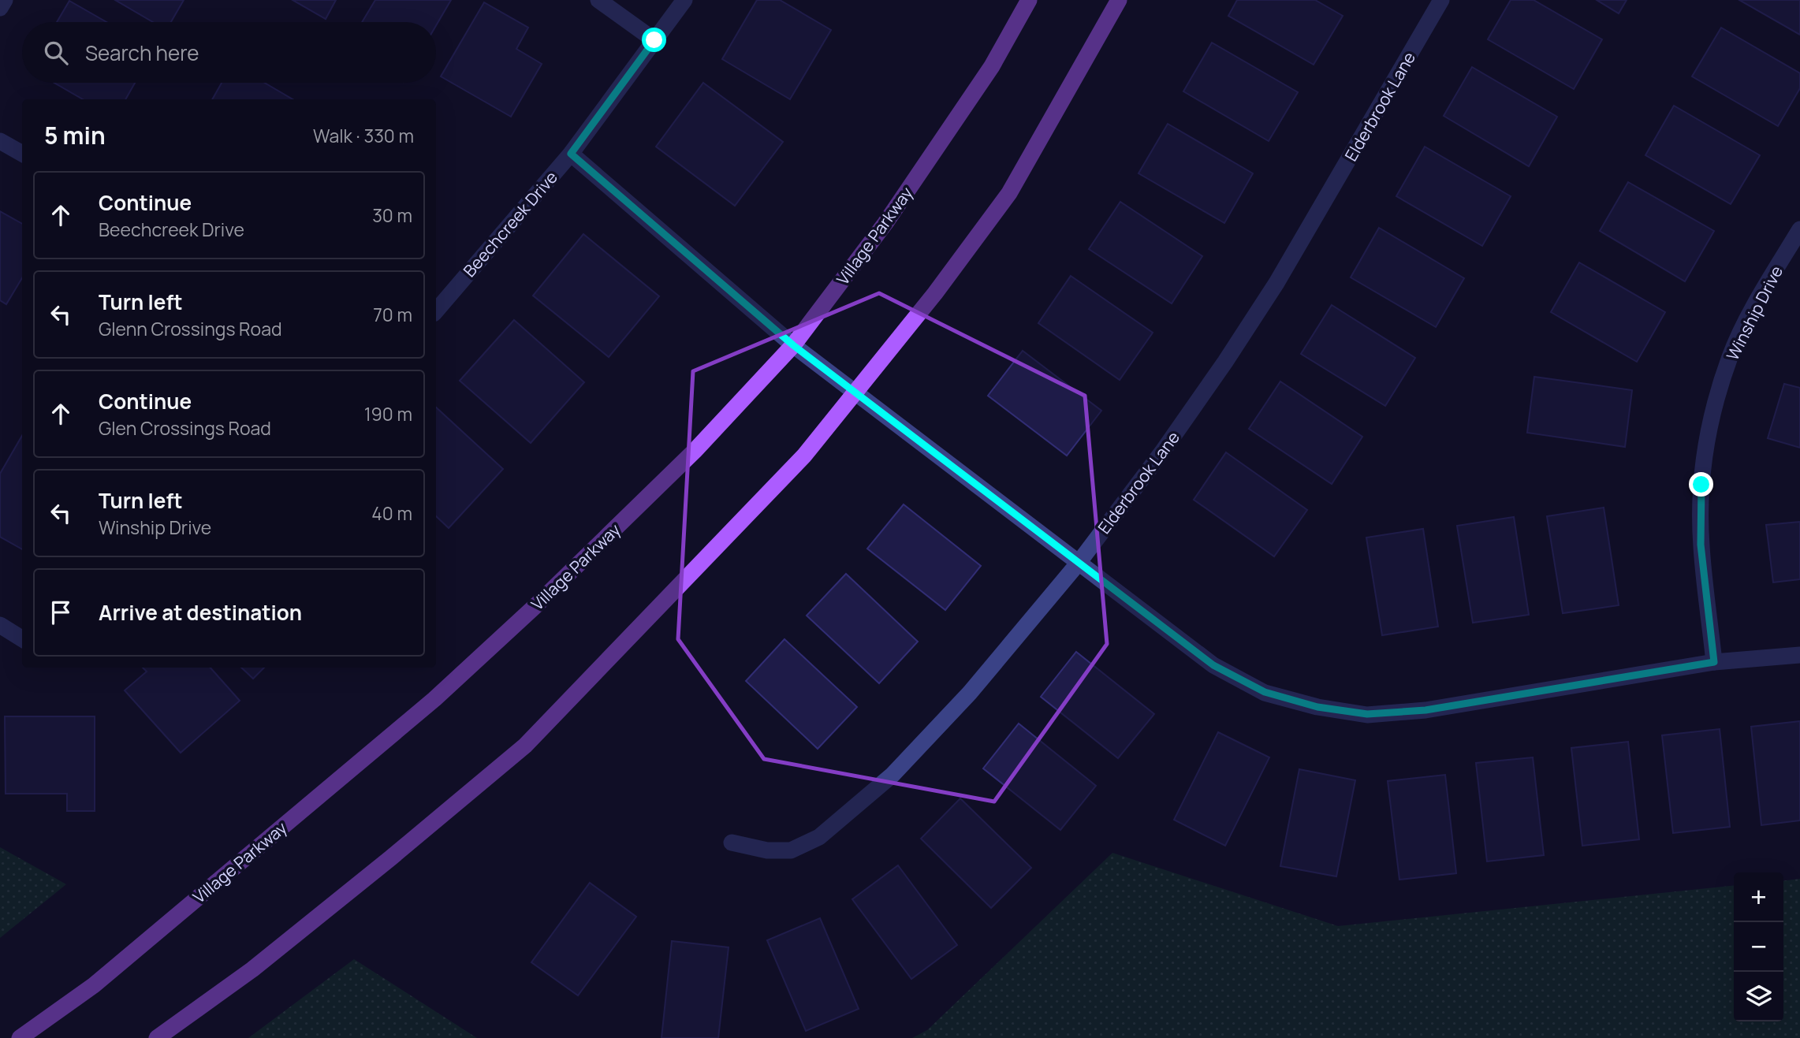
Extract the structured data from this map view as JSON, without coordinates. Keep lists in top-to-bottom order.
{
  "streets": {
    "main road": ["Village Parkway"],
    "street": ["Elderbrook Lane", "Beechcreek Drive", "Winship Drive"]
  },
  "page": {
    "search": "Search here",
    "heading": ["5 min", "Walk · 330 m"],
    "list": [
      ["Continue", "Beechcreek Drive", "30 m"],
      ["Turn left", "Glenn Crossings Road", "70 m"],
      ["Continue", "Glen Crossings Road", "190 m"],
      ["Turn left", "Winship Drive", "40 m"],
      "Arrive at destination"
    ],
    "map_buttons": ["+", "−"]
  }
}
